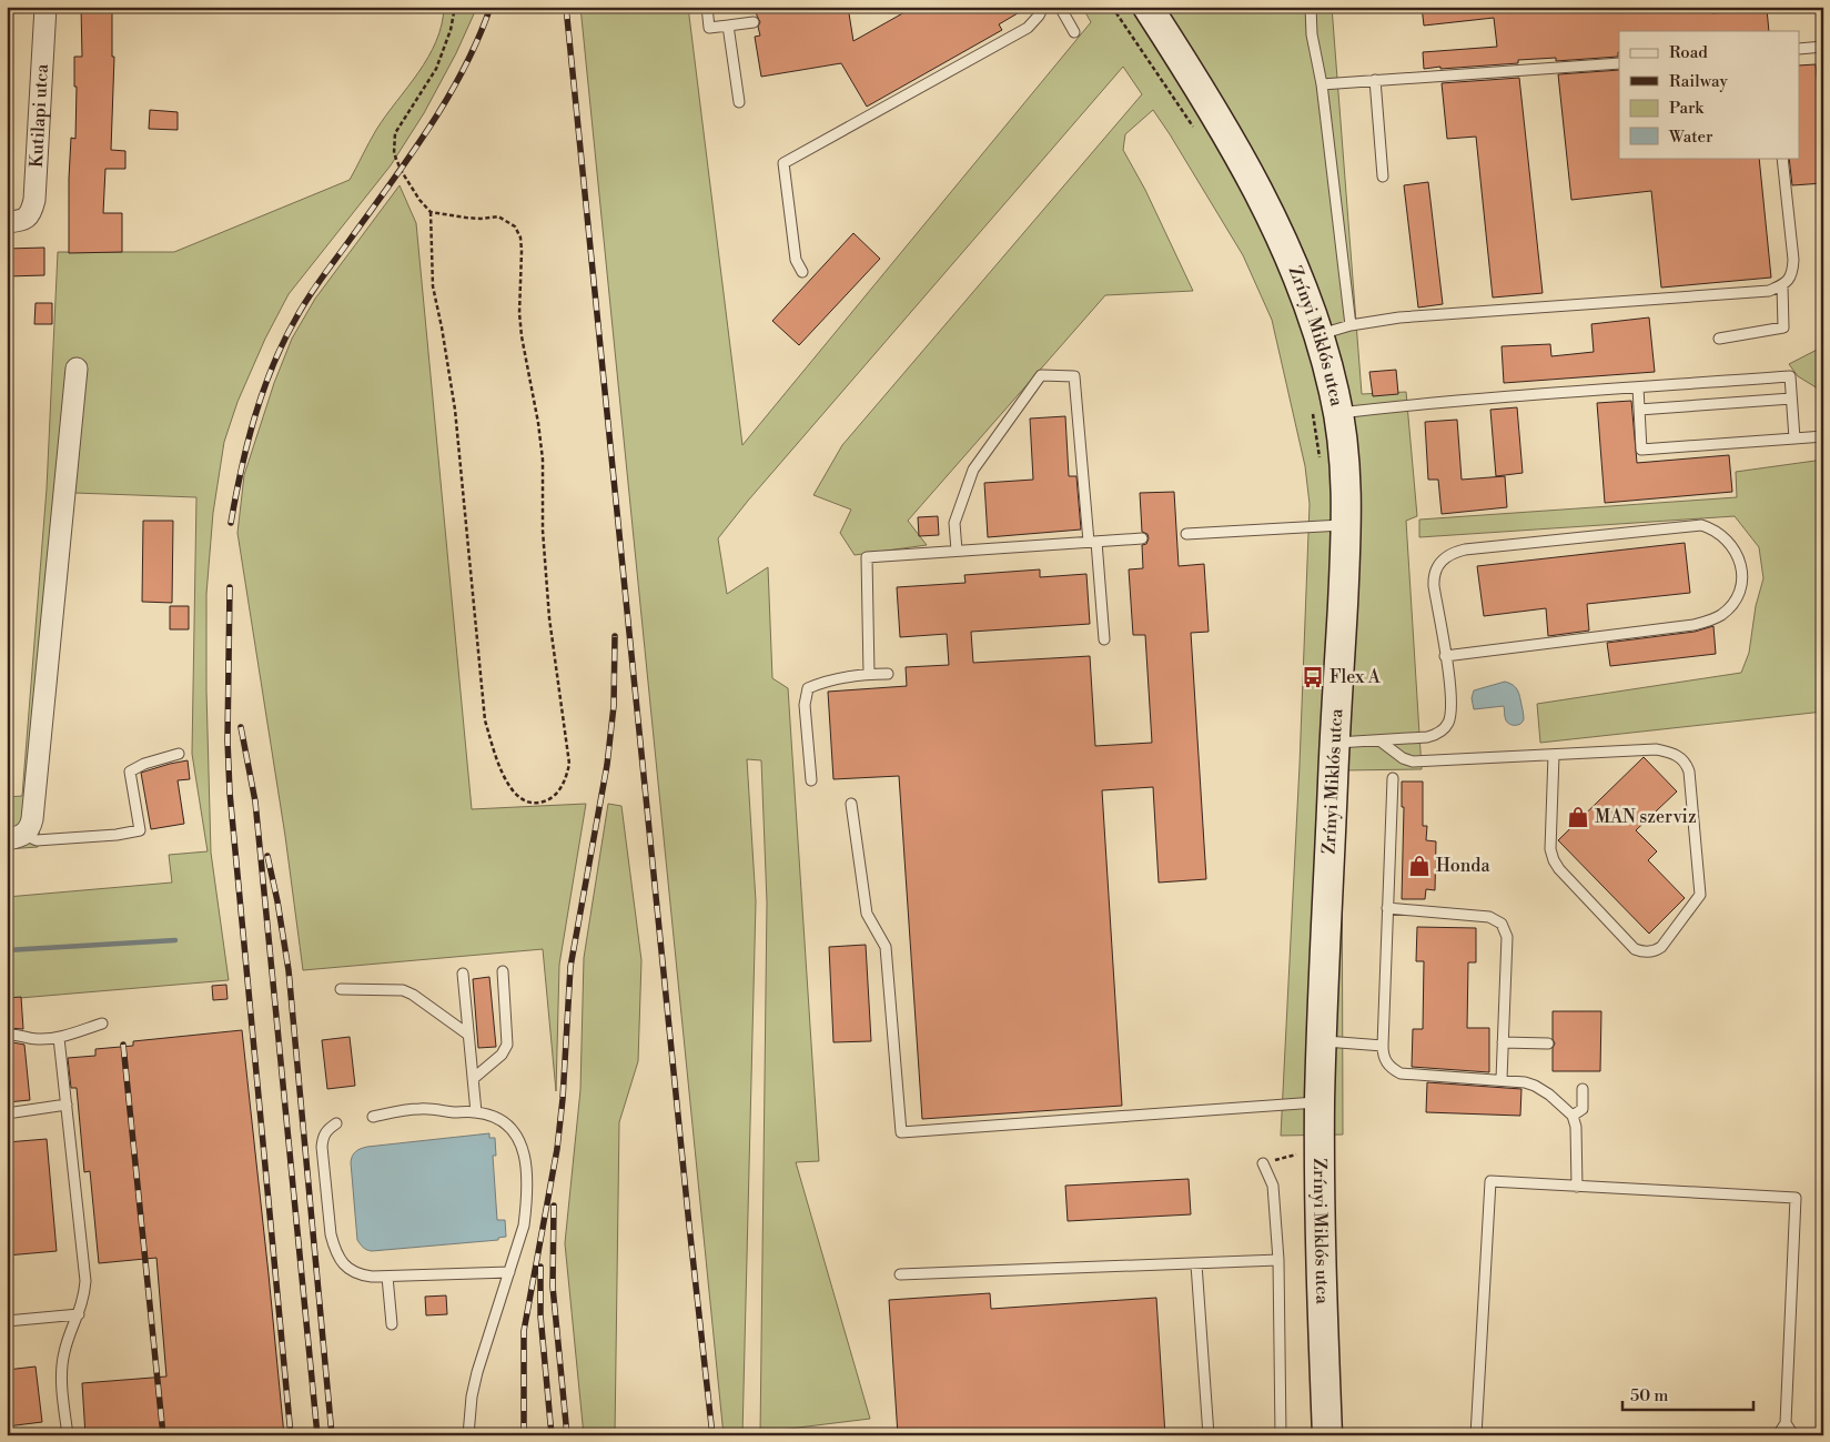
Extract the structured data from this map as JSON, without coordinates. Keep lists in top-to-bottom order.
{
  "streets": {
    "main road": ["Zrínyi Miklós utca"],
    "street": ["Kutilapi utca"]
  },
  "places": {
    "bus stop": ["Flex A"],
    "shop": ["MAN szerviz", "Honda"]
  },
  "legend": [
    "Road",
    "Railway",
    "Park",
    "Water"
  ],
  "scale_bar": "50 m"
}
